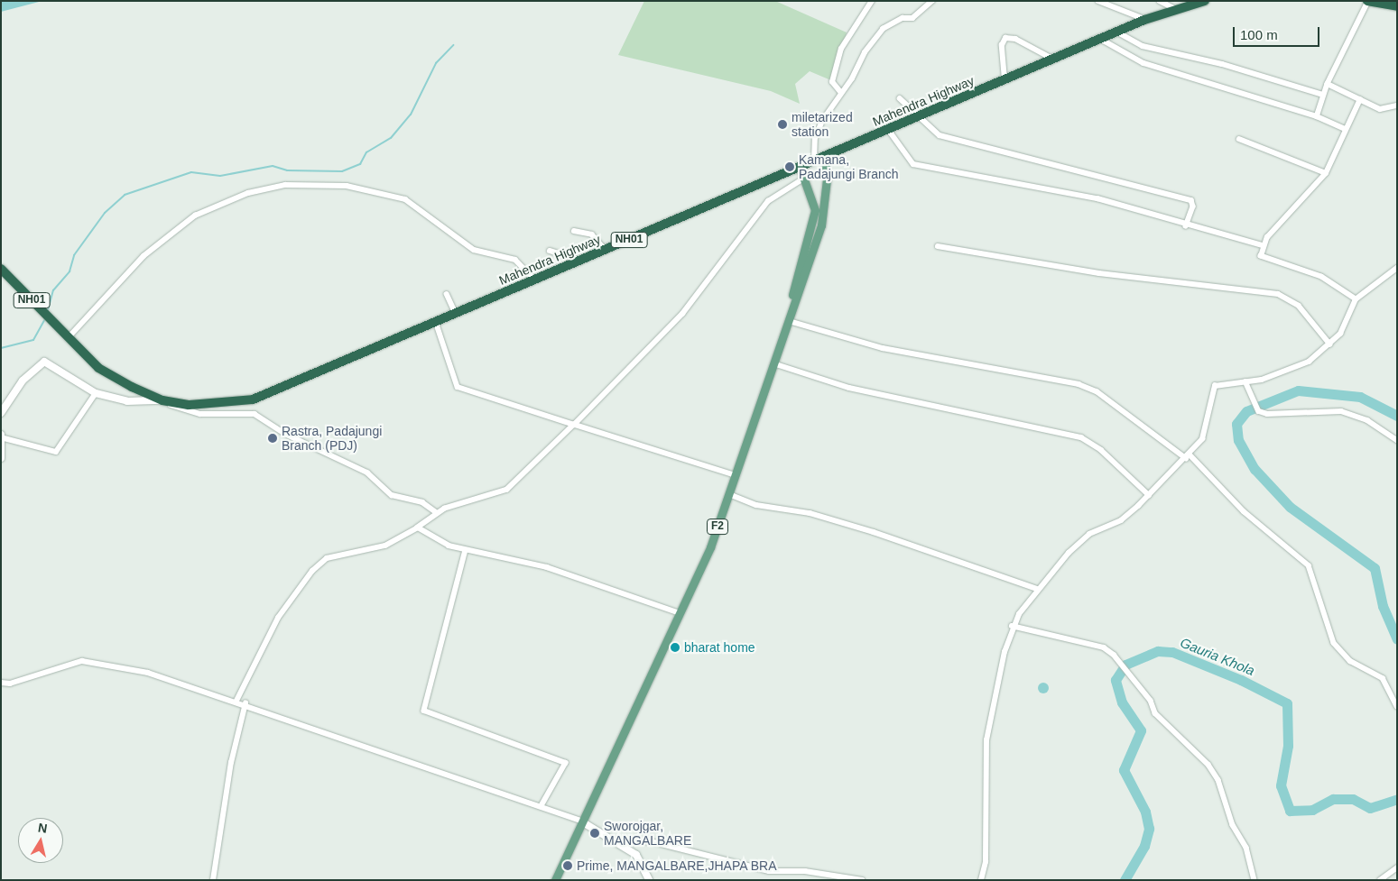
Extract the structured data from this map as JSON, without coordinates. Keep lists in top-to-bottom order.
{
  "streets": {
    "highway": ["Mahendra Highway", "NH01"],
    "main road": ["F2"]
  },
  "crossings": [
    ["Mahendra Highway", "NH01"],
    ["Mahendra Highway", "F2"]
  ],
  "water": ["Gauria Khola"],
  "places": [
    "miletarized station",
    "Kamana, Padajungi Branch",
    "Rastra, Padajungi Branch (PDJ)",
    "bharat home",
    "Sworojgar, MANGALBARE",
    "Prime, MANGALBARE,JHAPA BRA"
  ],
  "scale_bar": "100 m",
  "north": "top"
}
